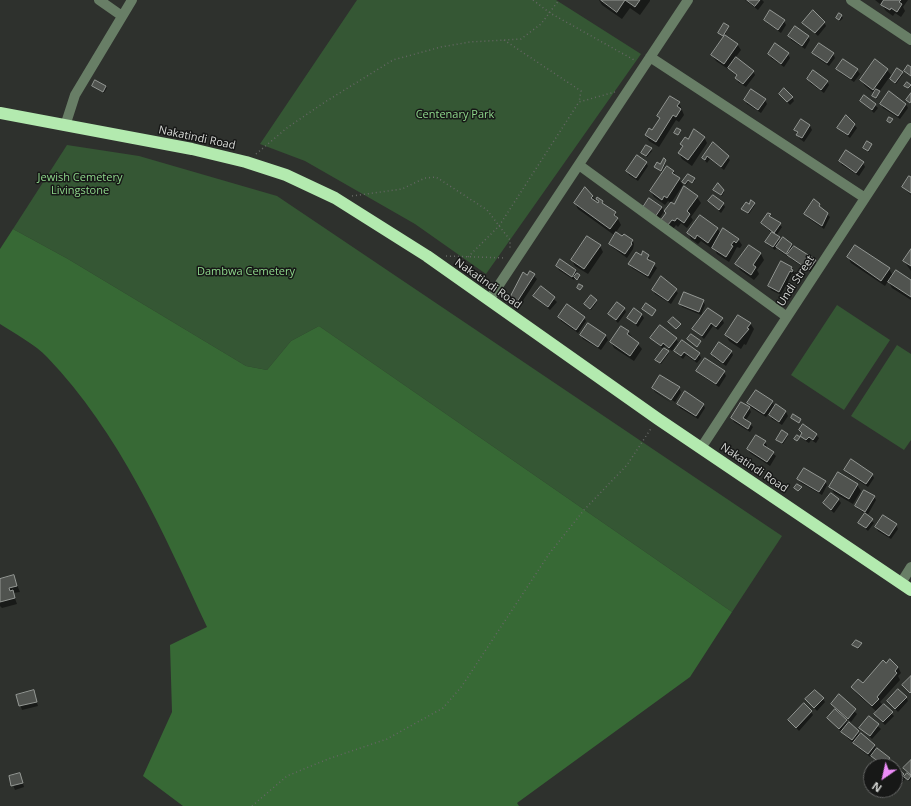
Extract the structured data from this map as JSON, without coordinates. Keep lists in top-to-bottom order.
{
  "streets": {
    "highway": ["Nakatindi Road"],
    "street": ["Undi Street"]
  },
  "crossings": [
    ["Nakatindi Road", "Undi Street"]
  ],
  "parks": ["Centenary Park", "Jewish Cemetery Livingstone", "Dambwa Cemetery"],
  "north": "bottom left"
}
